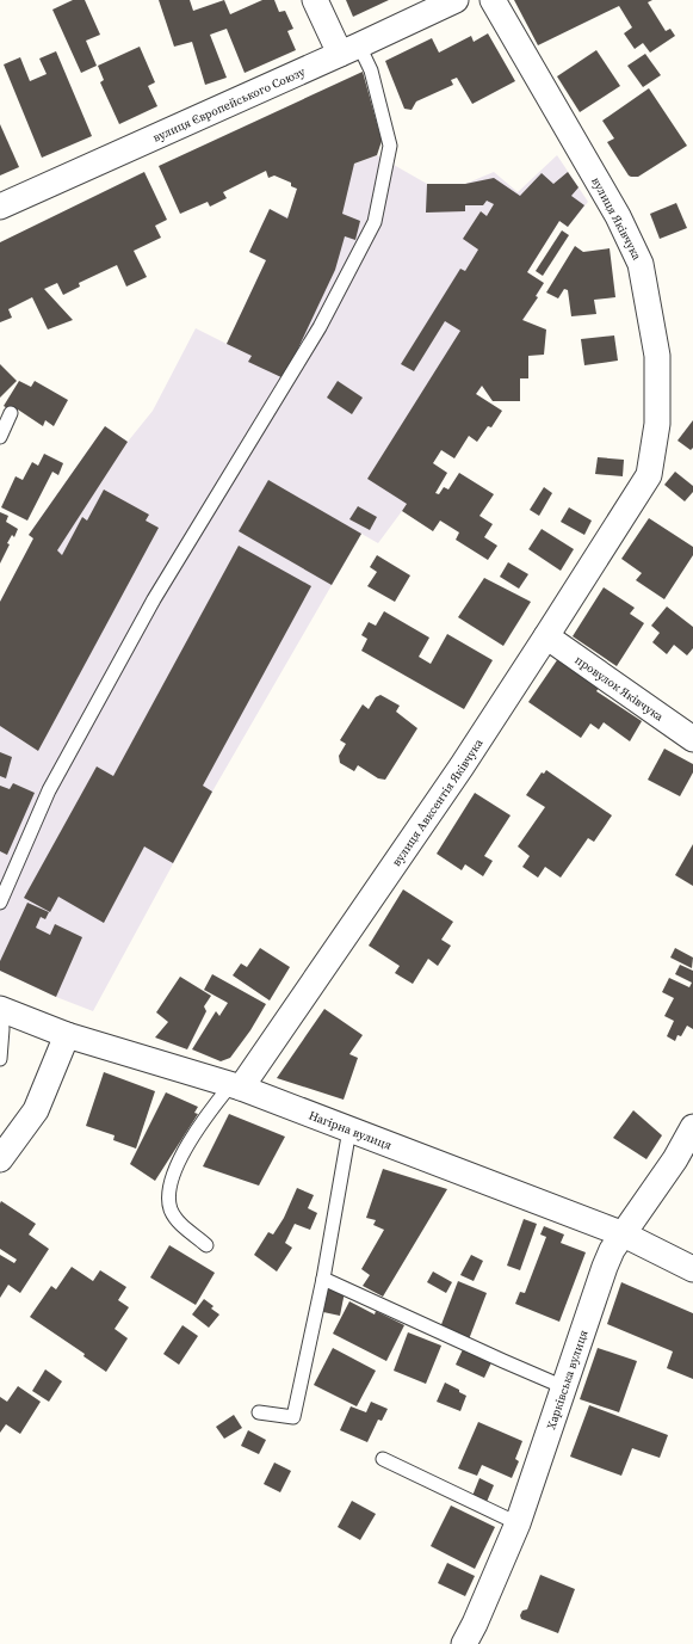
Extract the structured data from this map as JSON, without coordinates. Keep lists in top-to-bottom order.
{
  "streets": {
    "street": [
      "вулиця Європейського Союзу",
      "вулиця Яківчука",
      "провулок Яківчука",
      "вулиця Авксентія Яківчука",
      "Нагірна вулиця",
      "Харківська вулиця"
    ]
  },
  "crossings": [
    ["вулиця Яківчука", "вулиця Авксентія Яківчука"],
    ["провулок Яківчука", "вулиця Авксентія Яківчука"],
    ["вулиця Авксентія Яківчука", "Нагірна вулиця"],
    ["Нагірна вулиця", "Харківська вулиця"]
  ]
}
